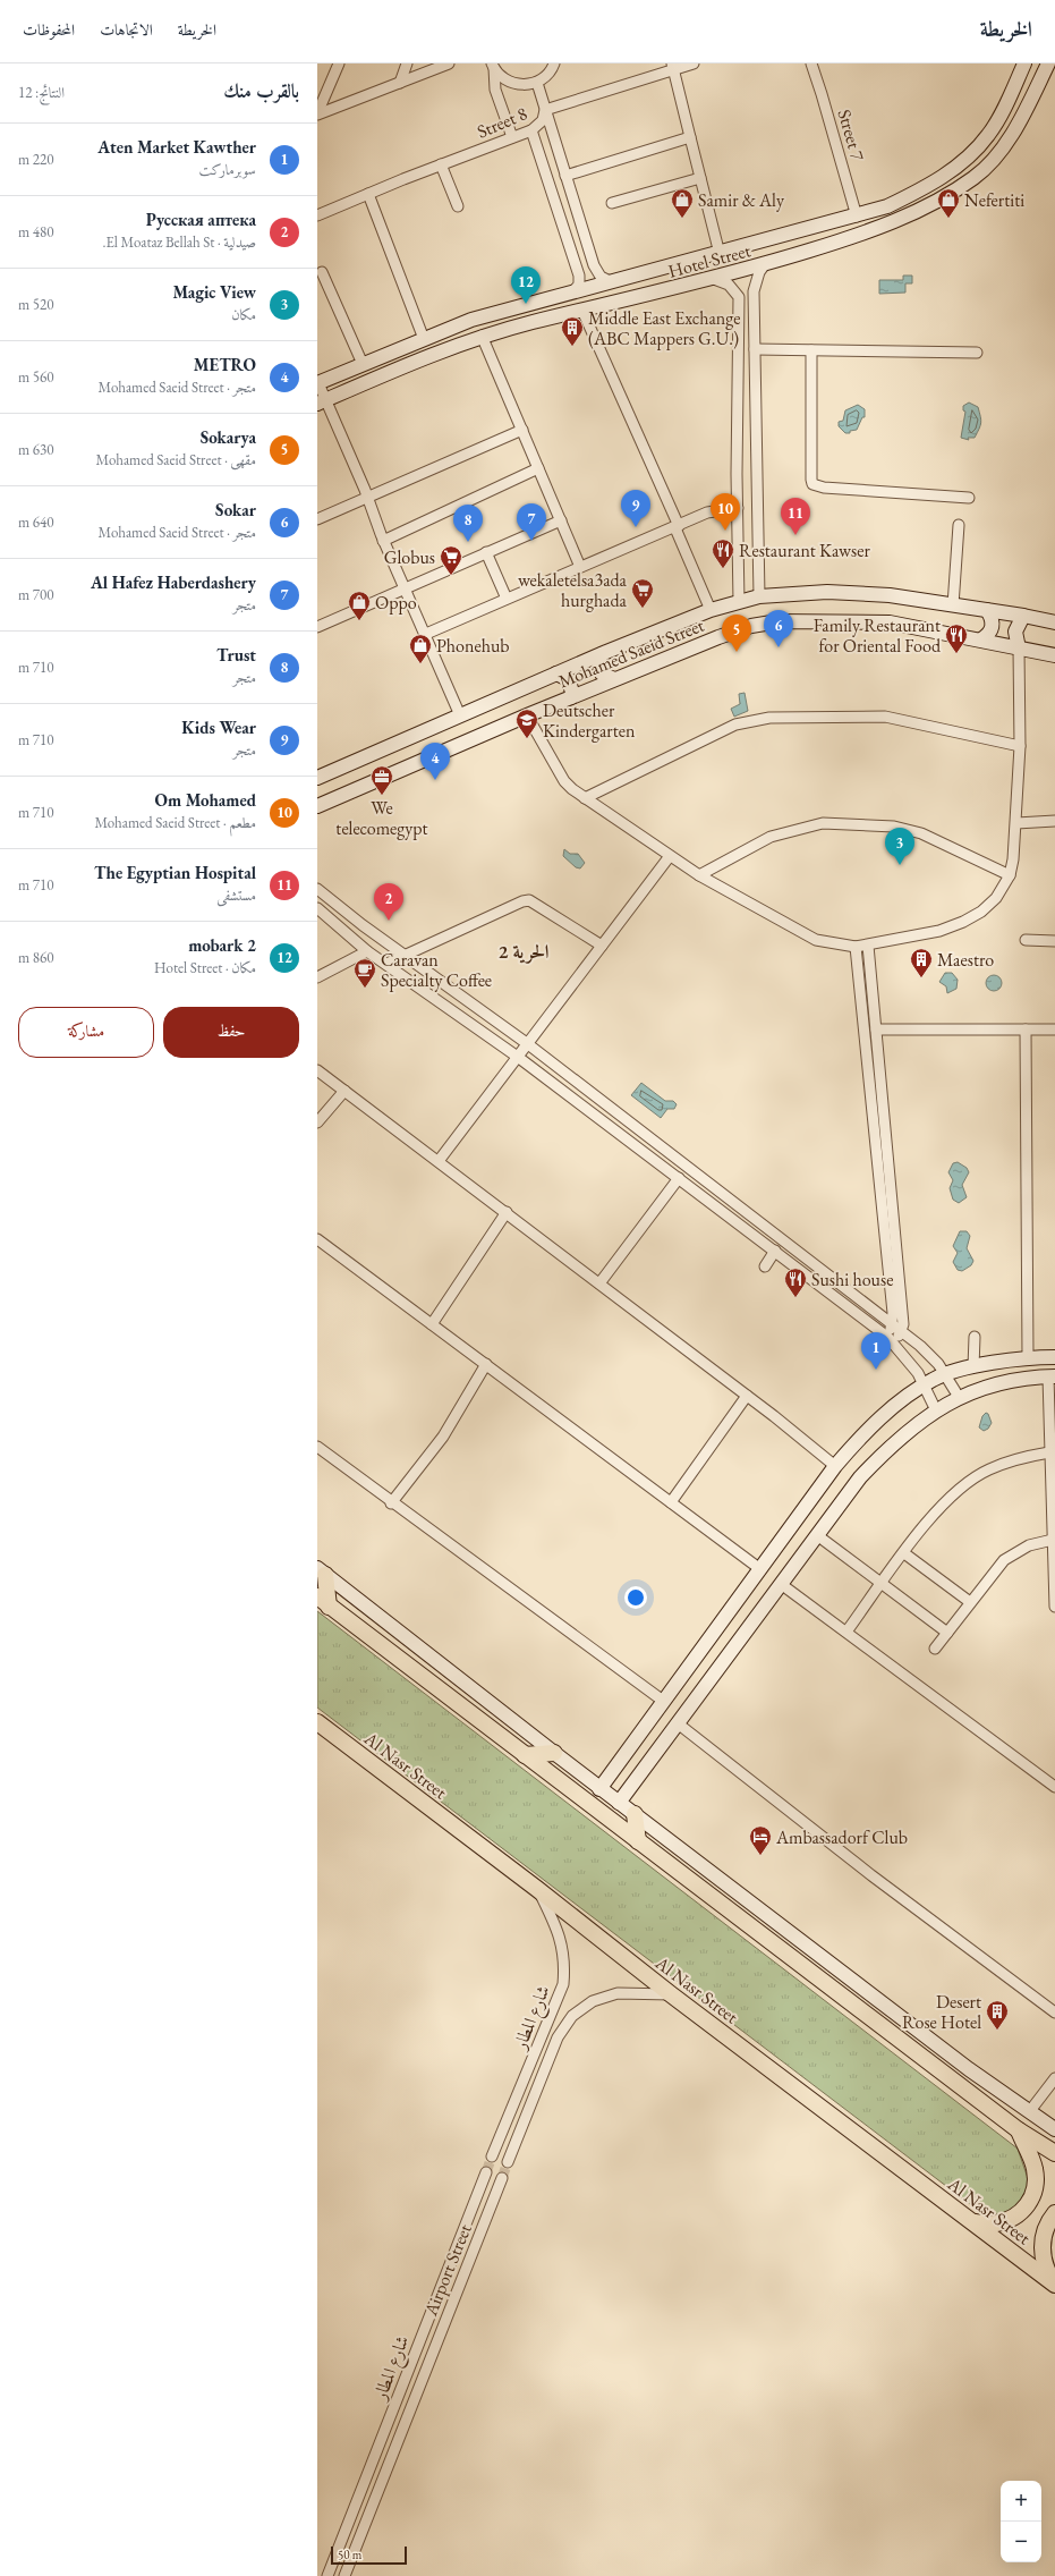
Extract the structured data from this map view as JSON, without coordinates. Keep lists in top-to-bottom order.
{
  "streets": {
    "main road": ["Al Nasr Street"],
    "street": [
      "Street 8",
      "Street 7",
      "Hotel Street",
      "Mohamed Saeid Street",
      "شارع المطار",
      "Airport Street"
    ]
  },
  "crossings": [
    ["Street 7", "Hotel Street"],
    ["Al Nasr Street", "شارع المطار"]
  ],
  "districts": ["الحرية 2"],
  "places": {
    "shop": [
      "Samir & Aly",
      "Nefertiti",
      "Oppo",
      "Phonehub"
    ],
    "building": ["Middle East Exchange (ABC Mappers G.U.)", "Maestro", "Desert Rose Hotel"],
    "restaurant": ["Restaurant Kawser", "Family Restaurant for Oriental Food", "Sushi house"],
    "supermarket": ["Globus", "wekaletelsa3ada hurghada"],
    "school or university": ["Deutscher Kindergarten"],
    "office": ["We telecomegypt"],
    "cafe": ["Caravan Specialty Coffee"],
    "hotel": ["Ambassadorf Club"]
  },
  "scale_bar": "50 m",
  "page": {
    "header": "الخريطة",
    "nav": ["الخريطة", "الاتجاهات", "المحفوظات"],
    "heading": ["بالقرب منك", "النتائج: 12"],
    "list": [
      {
        "mark": "1",
        "name": "Aten Market Kawther",
        "note": "سوبرماركت",
        "value": "220 m"
      },
      {
        "mark": "2",
        "name": "Русская аптека",
        "note": "صيدلية · El Moataz Bellah St.",
        "value": "480 m"
      },
      {
        "mark": "3",
        "name": "Magic View",
        "note": "مكان",
        "value": "520 m"
      },
      {
        "mark": "4",
        "name": "METRO",
        "note": "متجر · Mohamed Saeid Street",
        "value": "560 m"
      },
      {
        "mark": "5",
        "name": "Sokarya",
        "note": "مقهى · Mohamed Saeid Street",
        "value": "630 m"
      },
      {
        "mark": "6",
        "name": "Sokar",
        "note": "متجر · Mohamed Saeid Street",
        "value": "640 m"
      },
      {
        "mark": "7",
        "name": "Al Hafez Haberdashery",
        "note": "متجر",
        "value": "700 m"
      },
      {
        "mark": "8",
        "name": "Trust",
        "note": "متجر",
        "value": "710 m"
      },
      {
        "mark": "9",
        "name": "Kids Wear",
        "note": "متجر",
        "value": "710 m"
      },
      {
        "mark": "10",
        "name": "Om Mohamed",
        "note": "مطعم · Mohamed Saeid Street",
        "value": "710 m"
      },
      {
        "mark": "11",
        "name": "The Egyptian Hospital",
        "note": "مستشفى",
        "value": "710 m"
      },
      {
        "mark": "12",
        "name": "mobark 2",
        "note": "مكان · Hotel Street",
        "value": "860 m"
      }
    ],
    "pins": [
      "12",
      "9",
      "10",
      "11",
      "7",
      "8",
      "6",
      "5",
      "4",
      "3",
      "2",
      "1"
    ],
    "buttons": ["حفظ", "مشاركة"],
    "map_buttons": ["+", "−"],
    "scale": "50 m"
  }
}
